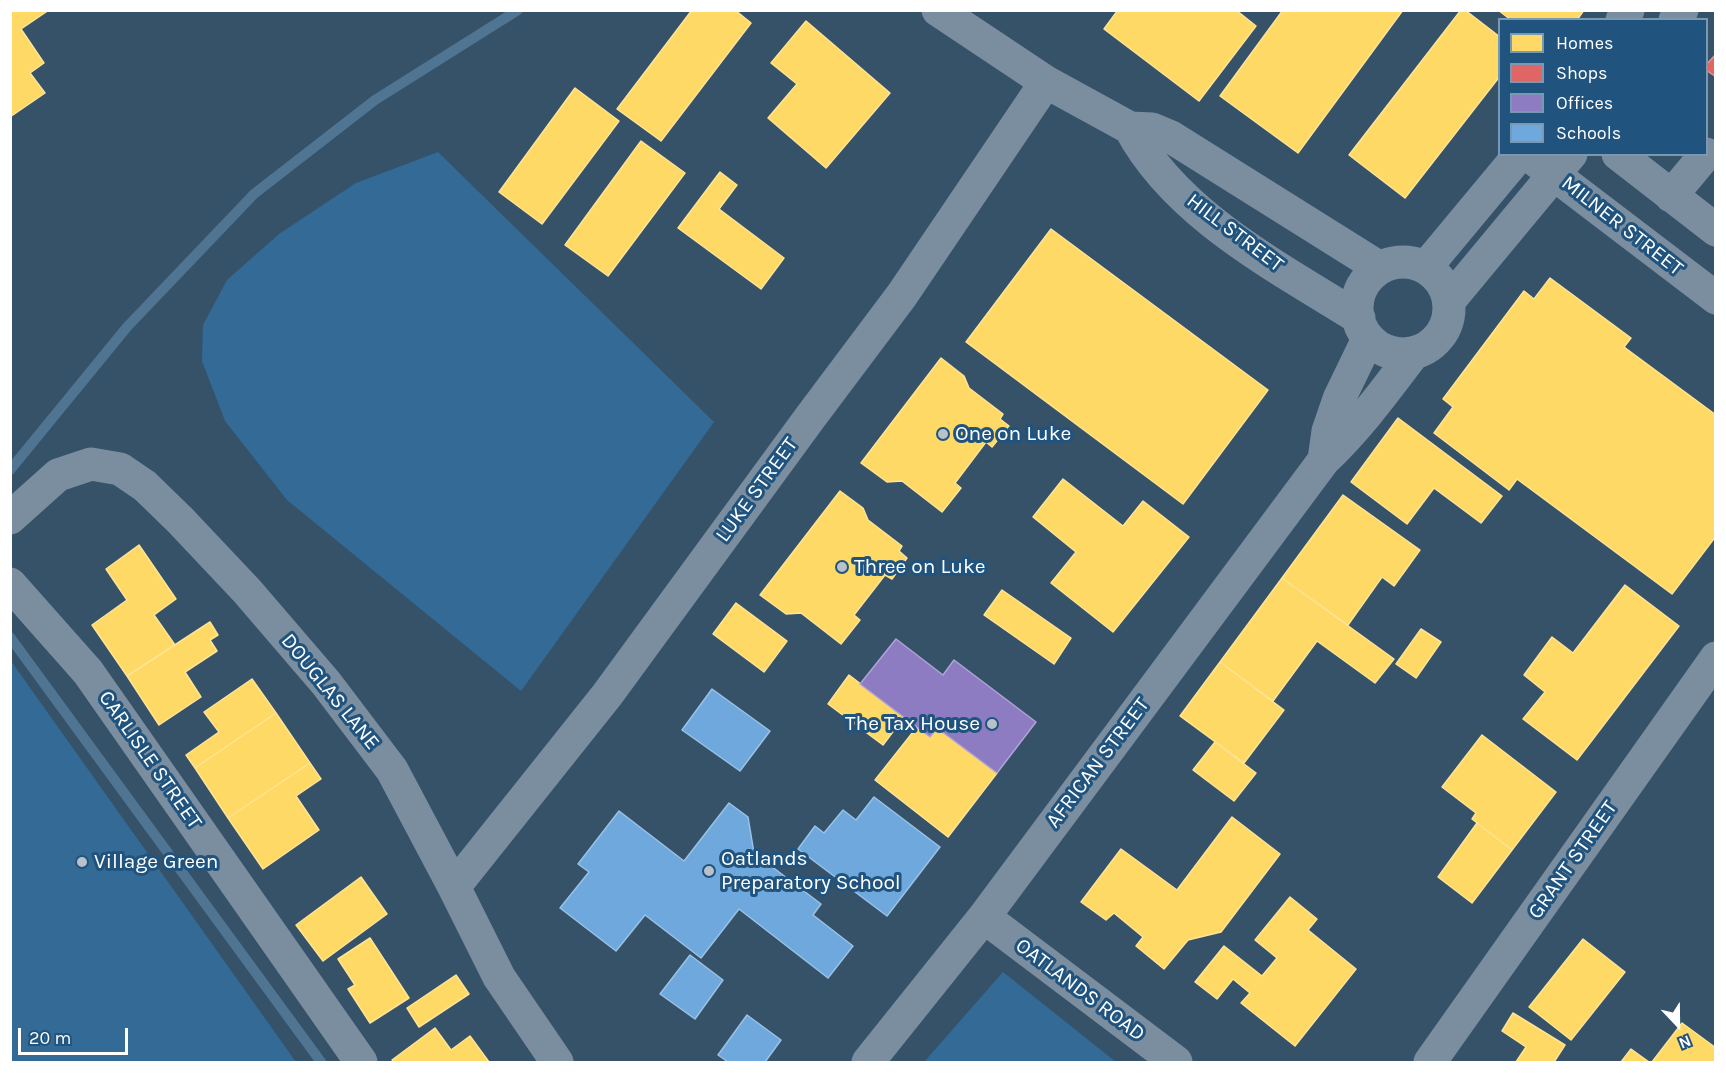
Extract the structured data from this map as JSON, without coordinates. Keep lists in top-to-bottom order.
{
  "streets": {
    "street": [
      "MILNER STREET",
      "HILL STREET",
      "LUKE STREET",
      "DOUGLAS LANE",
      "CARLISLE STREET",
      "AFRICAN STREET",
      "GRANT STREET",
      "OATLANDS ROAD"
    ]
  },
  "crossings": [
    ["HILL STREET", "LUKE STREET"],
    ["HILL STREET", "AFRICAN STREET"],
    ["LUKE STREET", "DOUGLAS LANE"],
    ["AFRICAN STREET", "OATLANDS ROAD"]
  ],
  "places": [
    "One on Luke",
    "Three on Luke",
    "The Tax House",
    "Village Green",
    "Oatlands Preparatory School"
  ],
  "legend": [
    "Homes",
    "Shops",
    "Offices",
    "Schools"
  ],
  "scale_bar": "20 m",
  "north": "bottom"
}
